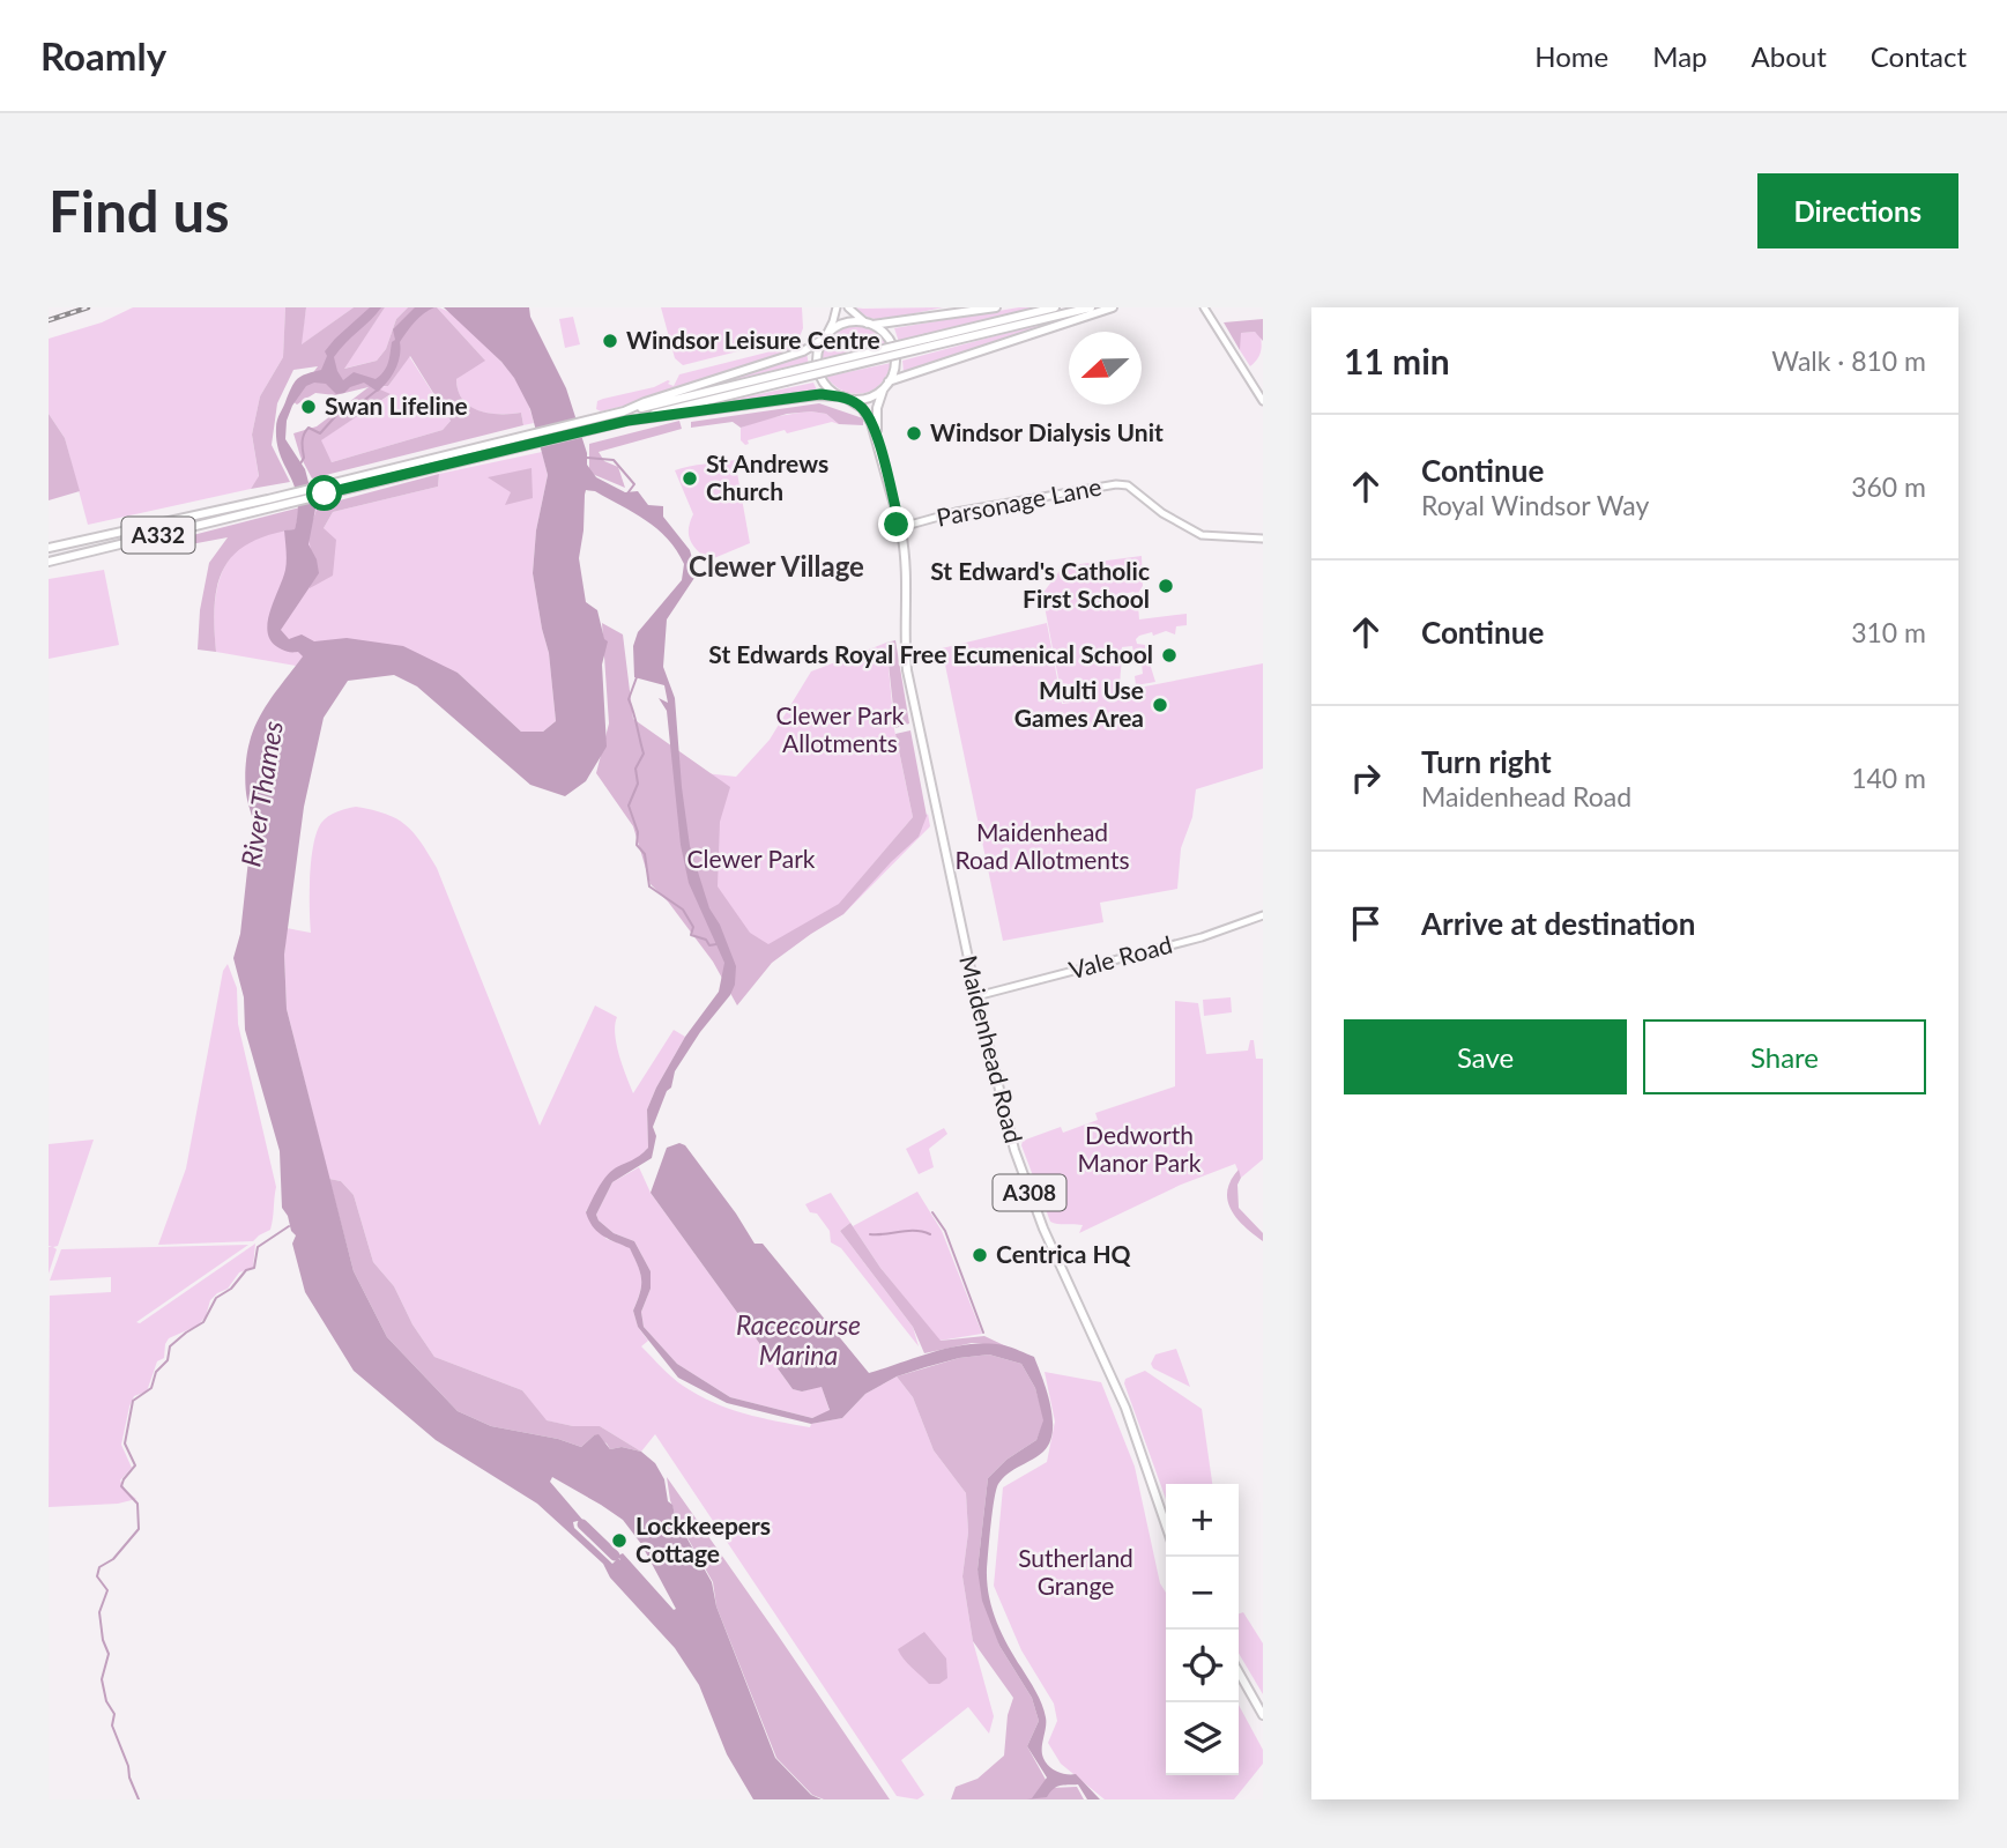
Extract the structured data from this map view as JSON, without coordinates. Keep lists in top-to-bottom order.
{
  "streets": {
    "main road": [
      "Parsonage Lane",
      "A332",
      "Vale Road",
      "Maidenhead Road",
      "A308"
    ]
  },
  "crossings": [
    ["Parsonage Lane", "Maidenhead Road"],
    ["Vale Road", "Maidenhead Road"],
    ["Maidenhead Road", "A308"]
  ],
  "districts": ["Clewer Village"],
  "water": ["River Thames", "Racecourse Marina"],
  "parks": [
    "Clewer Park Allotments",
    "Maidenhead Road Allotments",
    "Clewer Park",
    "Dedworth Manor Park",
    "Sutherland Grange"
  ],
  "places": [
    "Windsor Leisure Centre",
    "Swan Lifeline",
    "Windsor Dialysis Unit",
    "St Andrews Church",
    "St Edward's Catholic First School",
    "St Edwards Royal Free Ecumenical School",
    "Multi Use Games Area",
    "Centrica HQ",
    "Lockkeepers Cottage"
  ],
  "north": "left",
  "page": {
    "header": "Roamly",
    "nav": [
      "Home",
      "Map",
      "About",
      "Contact"
    ],
    "buttons": [
      "Directions",
      ["Save", "Share"]
    ],
    "title": "Find us",
    "heading": ["11 min", "Walk · 810 m"],
    "list": [
      ["Continue", "Royal Windsor Way", "360 m"],
      ["Continue", "310 m"],
      ["Turn right", "Maidenhead Road", "140 m"],
      "Arrive at destination"
    ],
    "map_buttons": ["+", "−"]
  }
}
